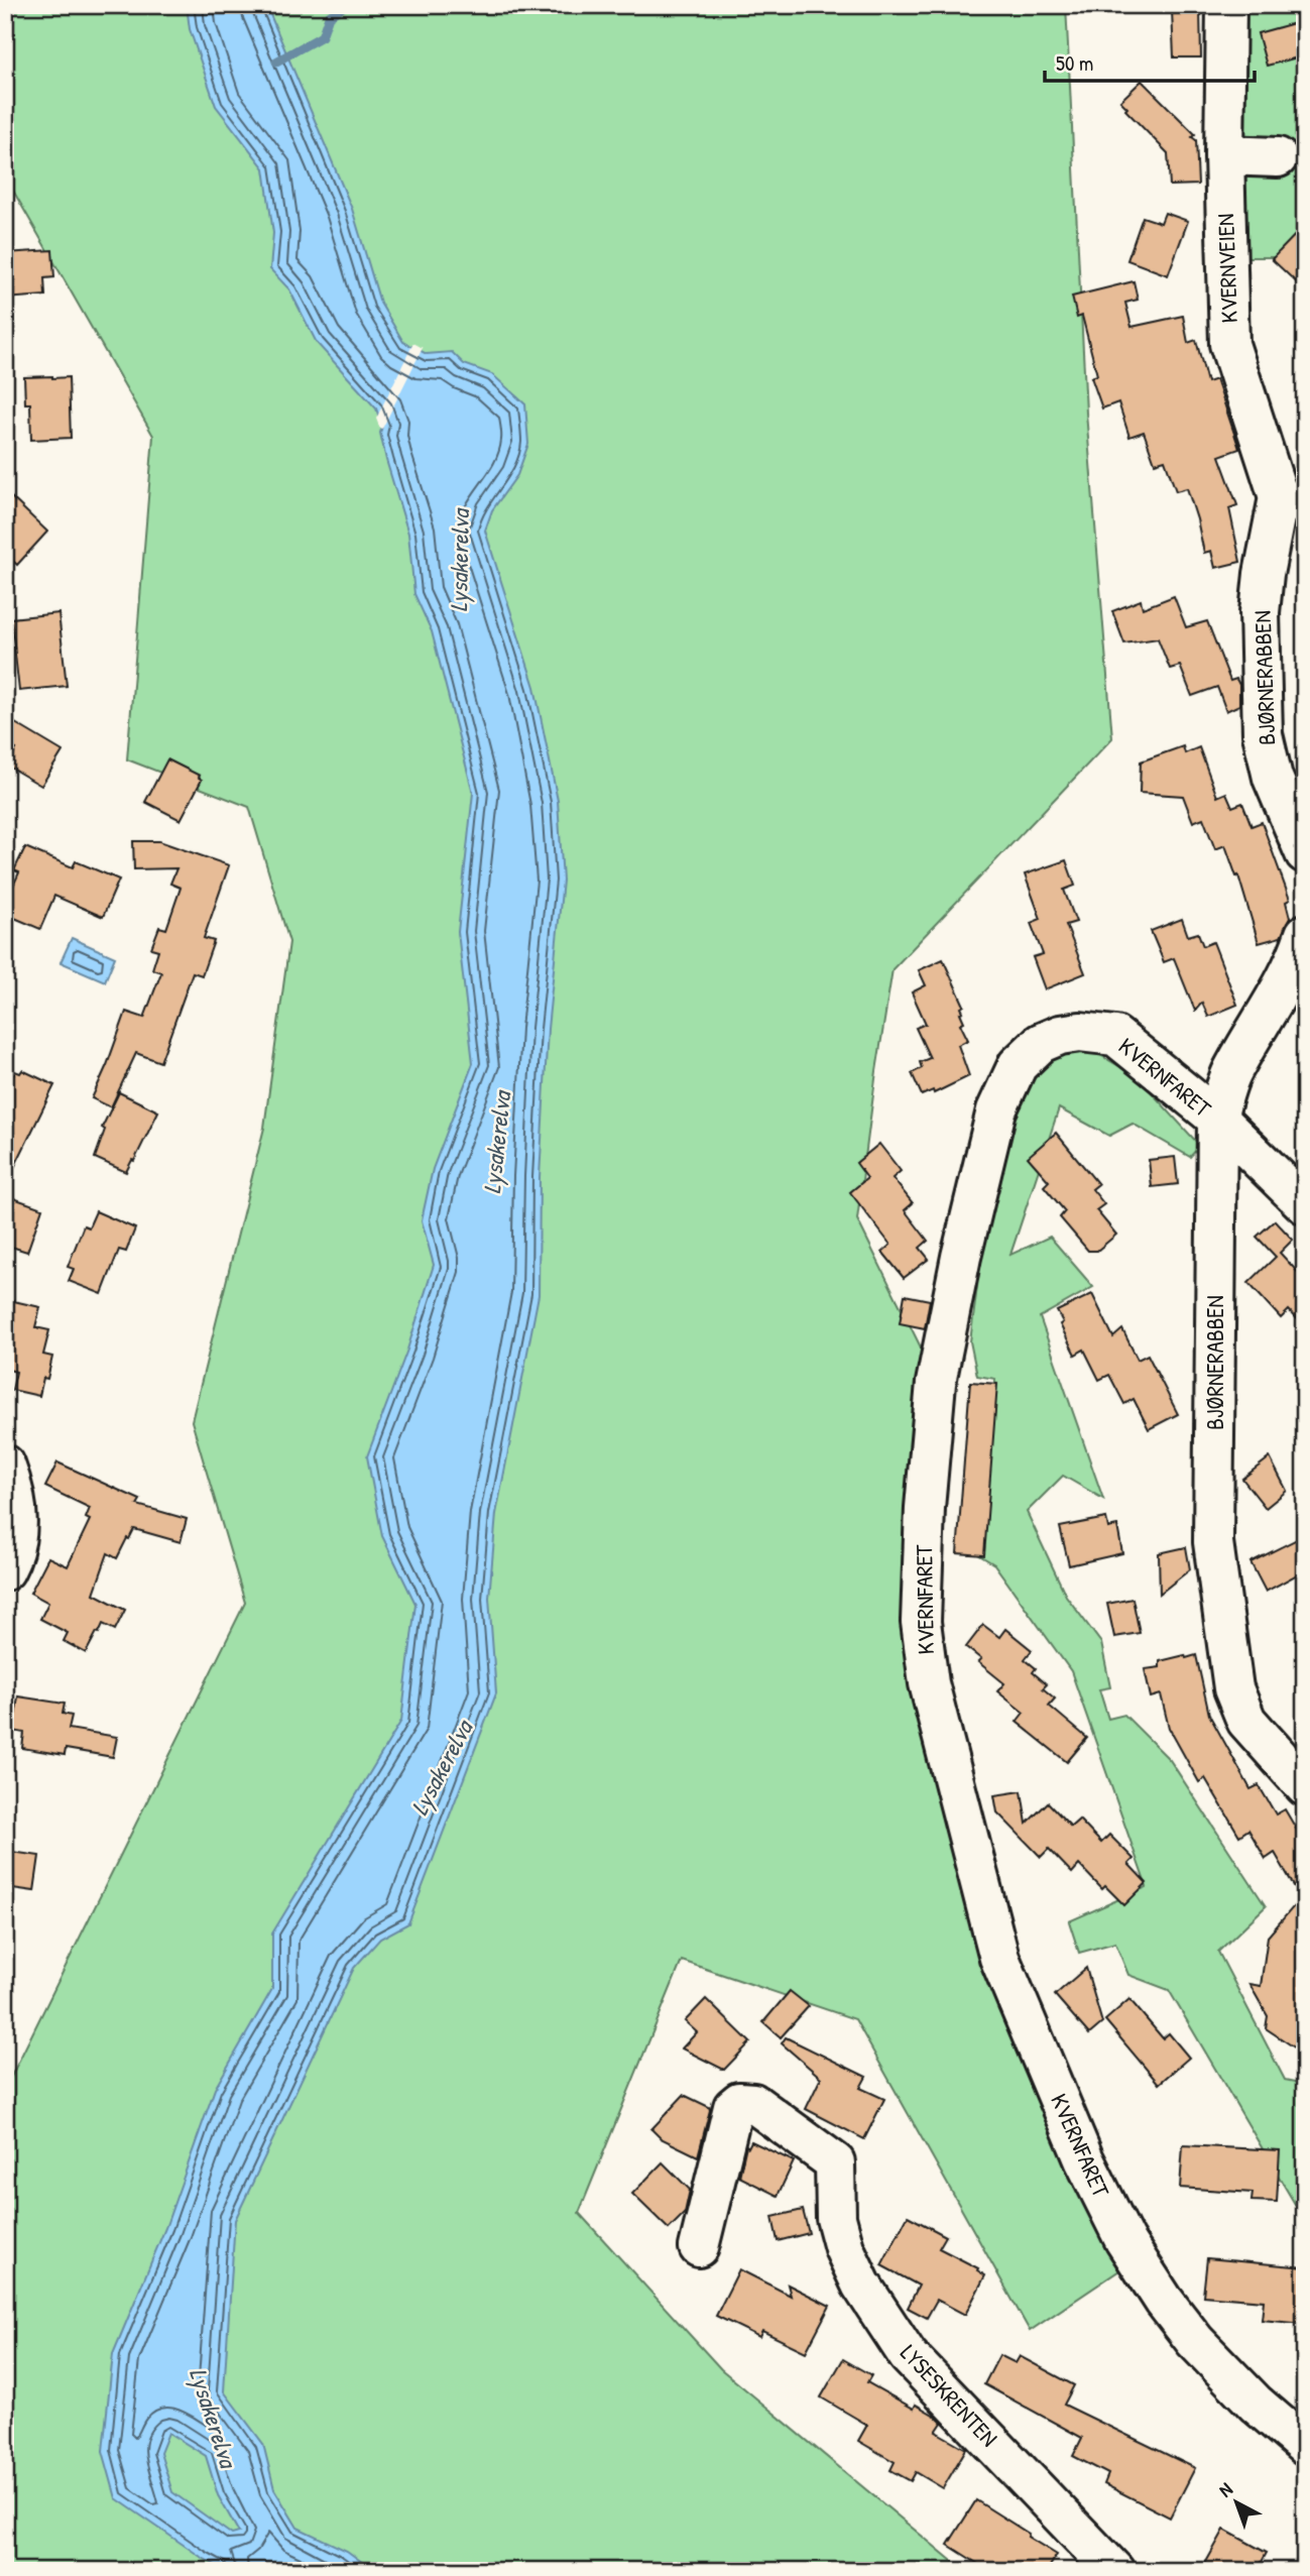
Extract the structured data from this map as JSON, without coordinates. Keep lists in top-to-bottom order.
{
  "streets": {
    "street": [
      "KVERNVEIEN",
      "BJØRNERABBEN",
      "KVERNFARET",
      "LYSESKRENTEN"
    ]
  },
  "crossings": [
    ["KVERNVEIEN", "BJØRNERABBEN"],
    ["BJØRNERABBEN", "KVERNFARET"]
  ],
  "water": ["Lysakerelva"],
  "scale_bar": "50 m",
  "north": "top left"
}
